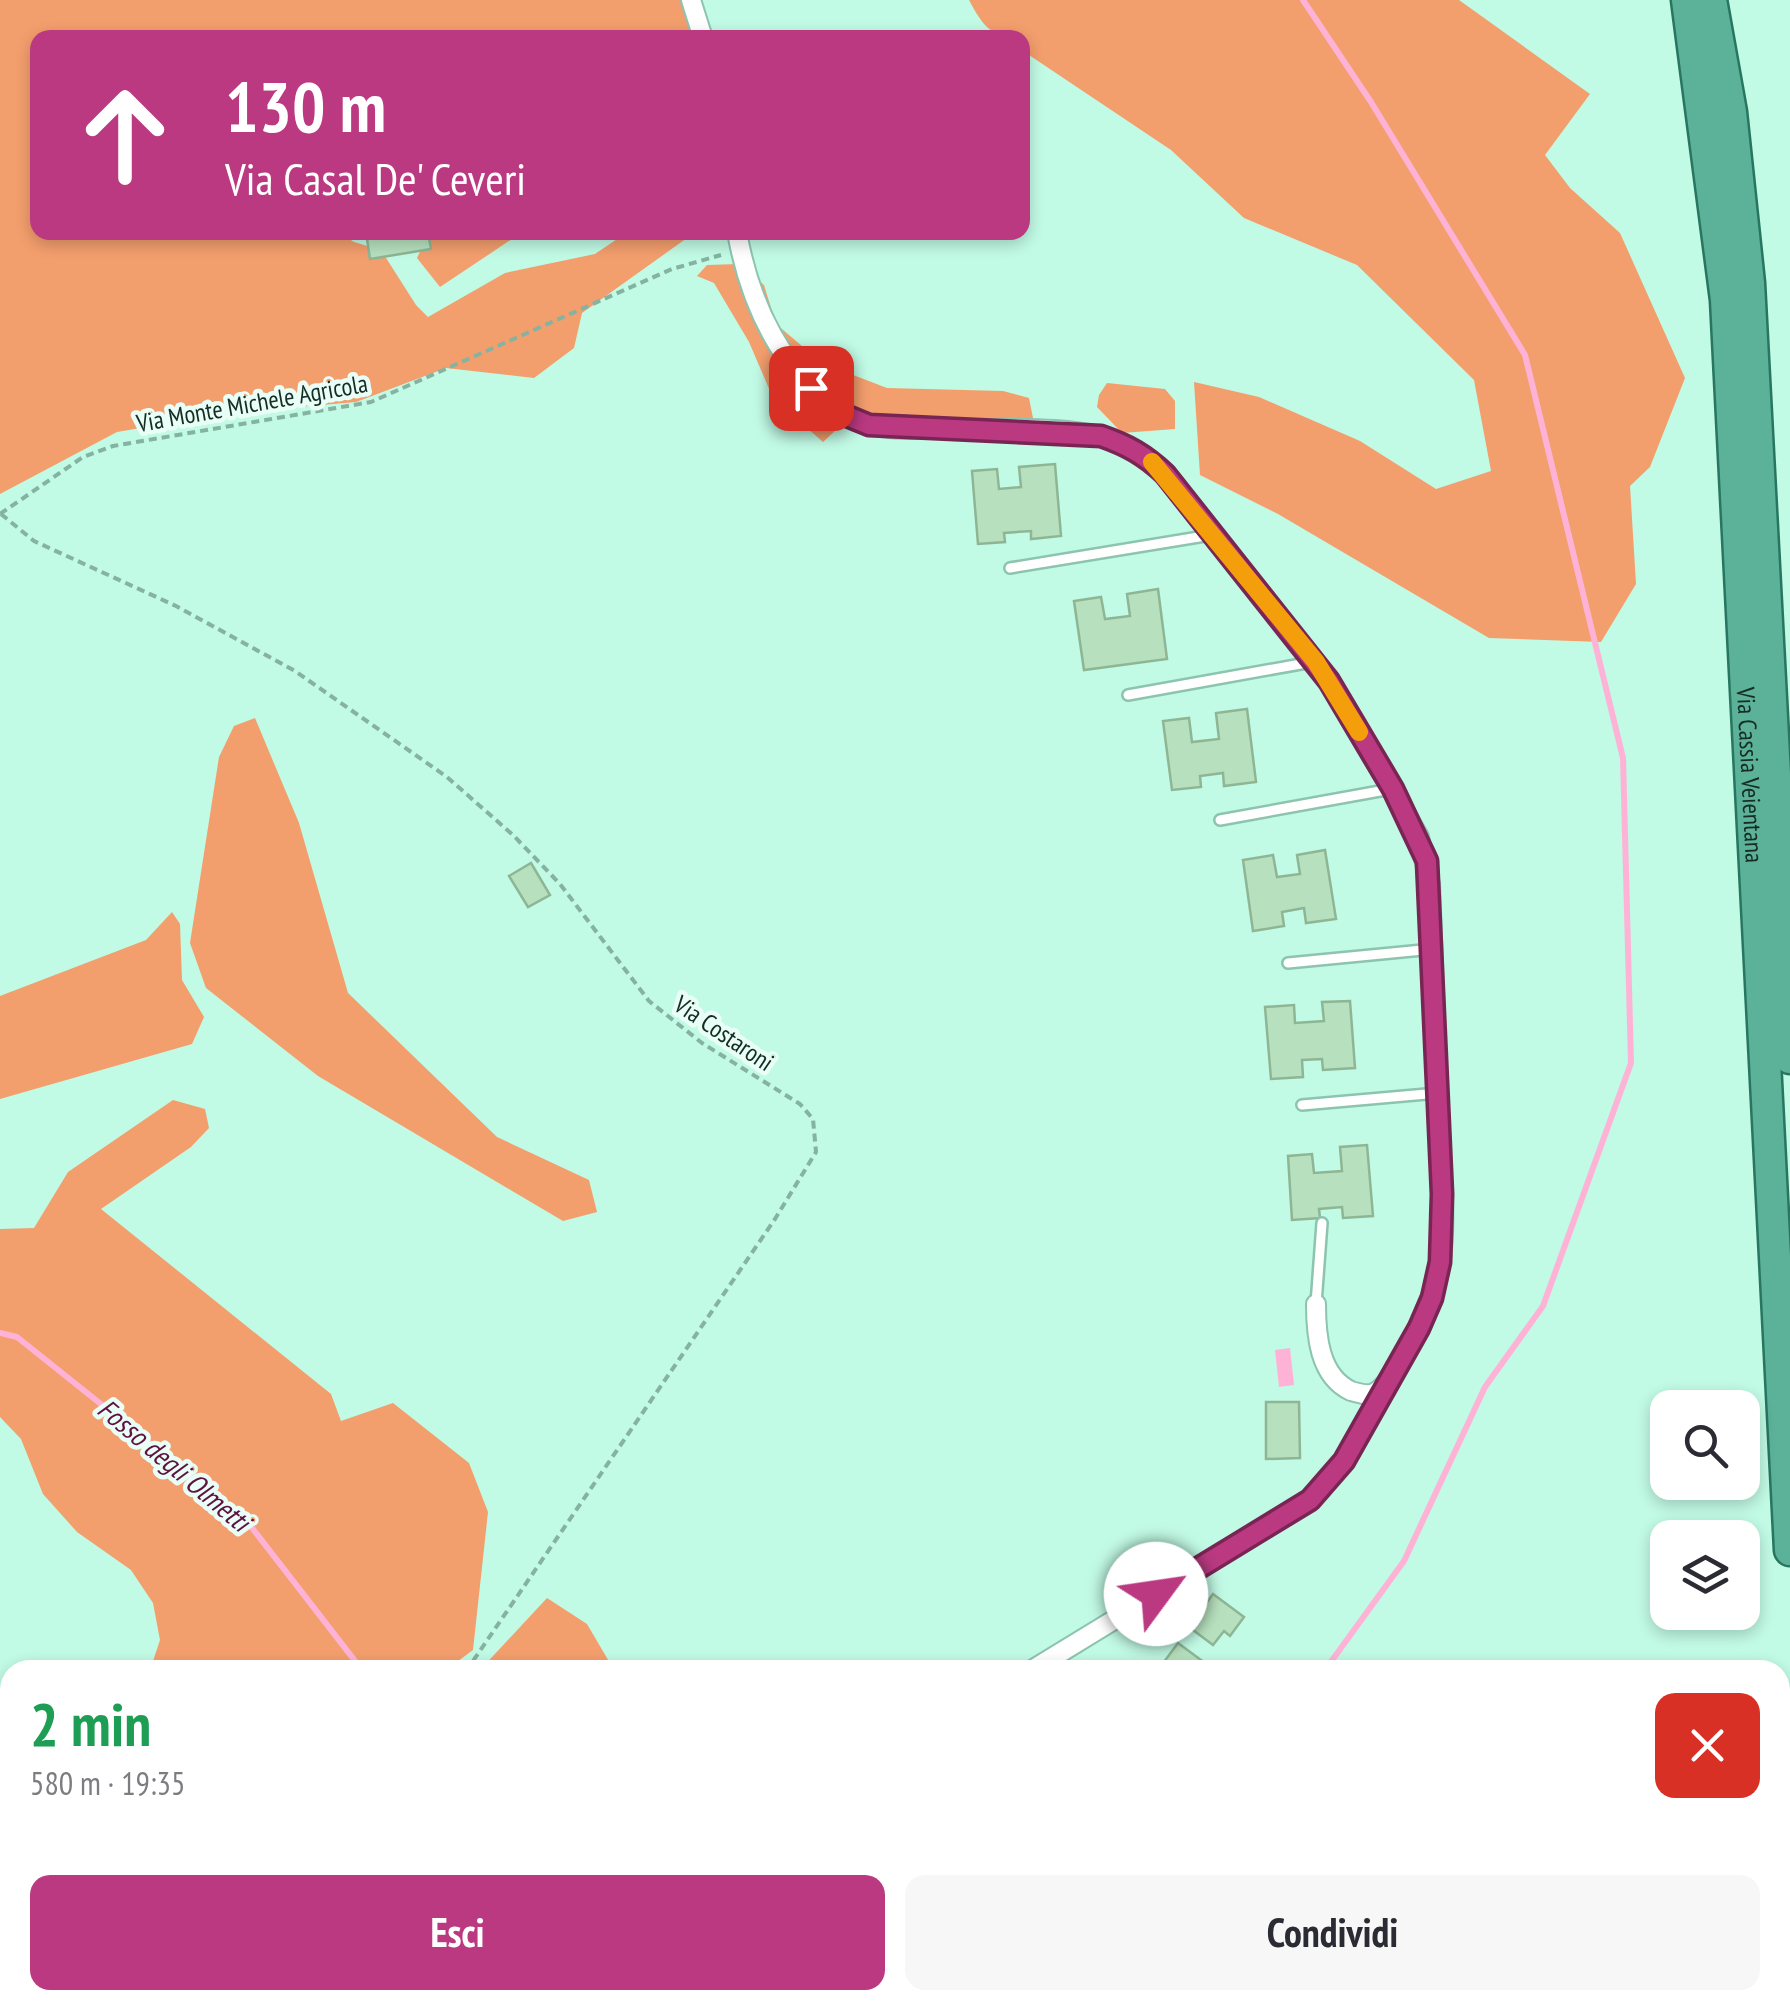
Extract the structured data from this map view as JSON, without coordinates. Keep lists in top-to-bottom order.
{
  "streets": {
    "highway": ["Via Cassia Veientana"],
    "path": ["Via Monte Michele Agricola", "Via Costaroni"]
  },
  "crossings": [
    ["Via Monte Michele Agricola", "Via Costaroni"]
  ],
  "water": ["Fosso degli Olmetti"],
  "page": {
    "turn": ["130 m", "Via Casal De' Ceveri"],
    "heading": ["2 min", "580 m · 19:35"],
    "buttons": ["Esci", "Condividi"]
  }
}
